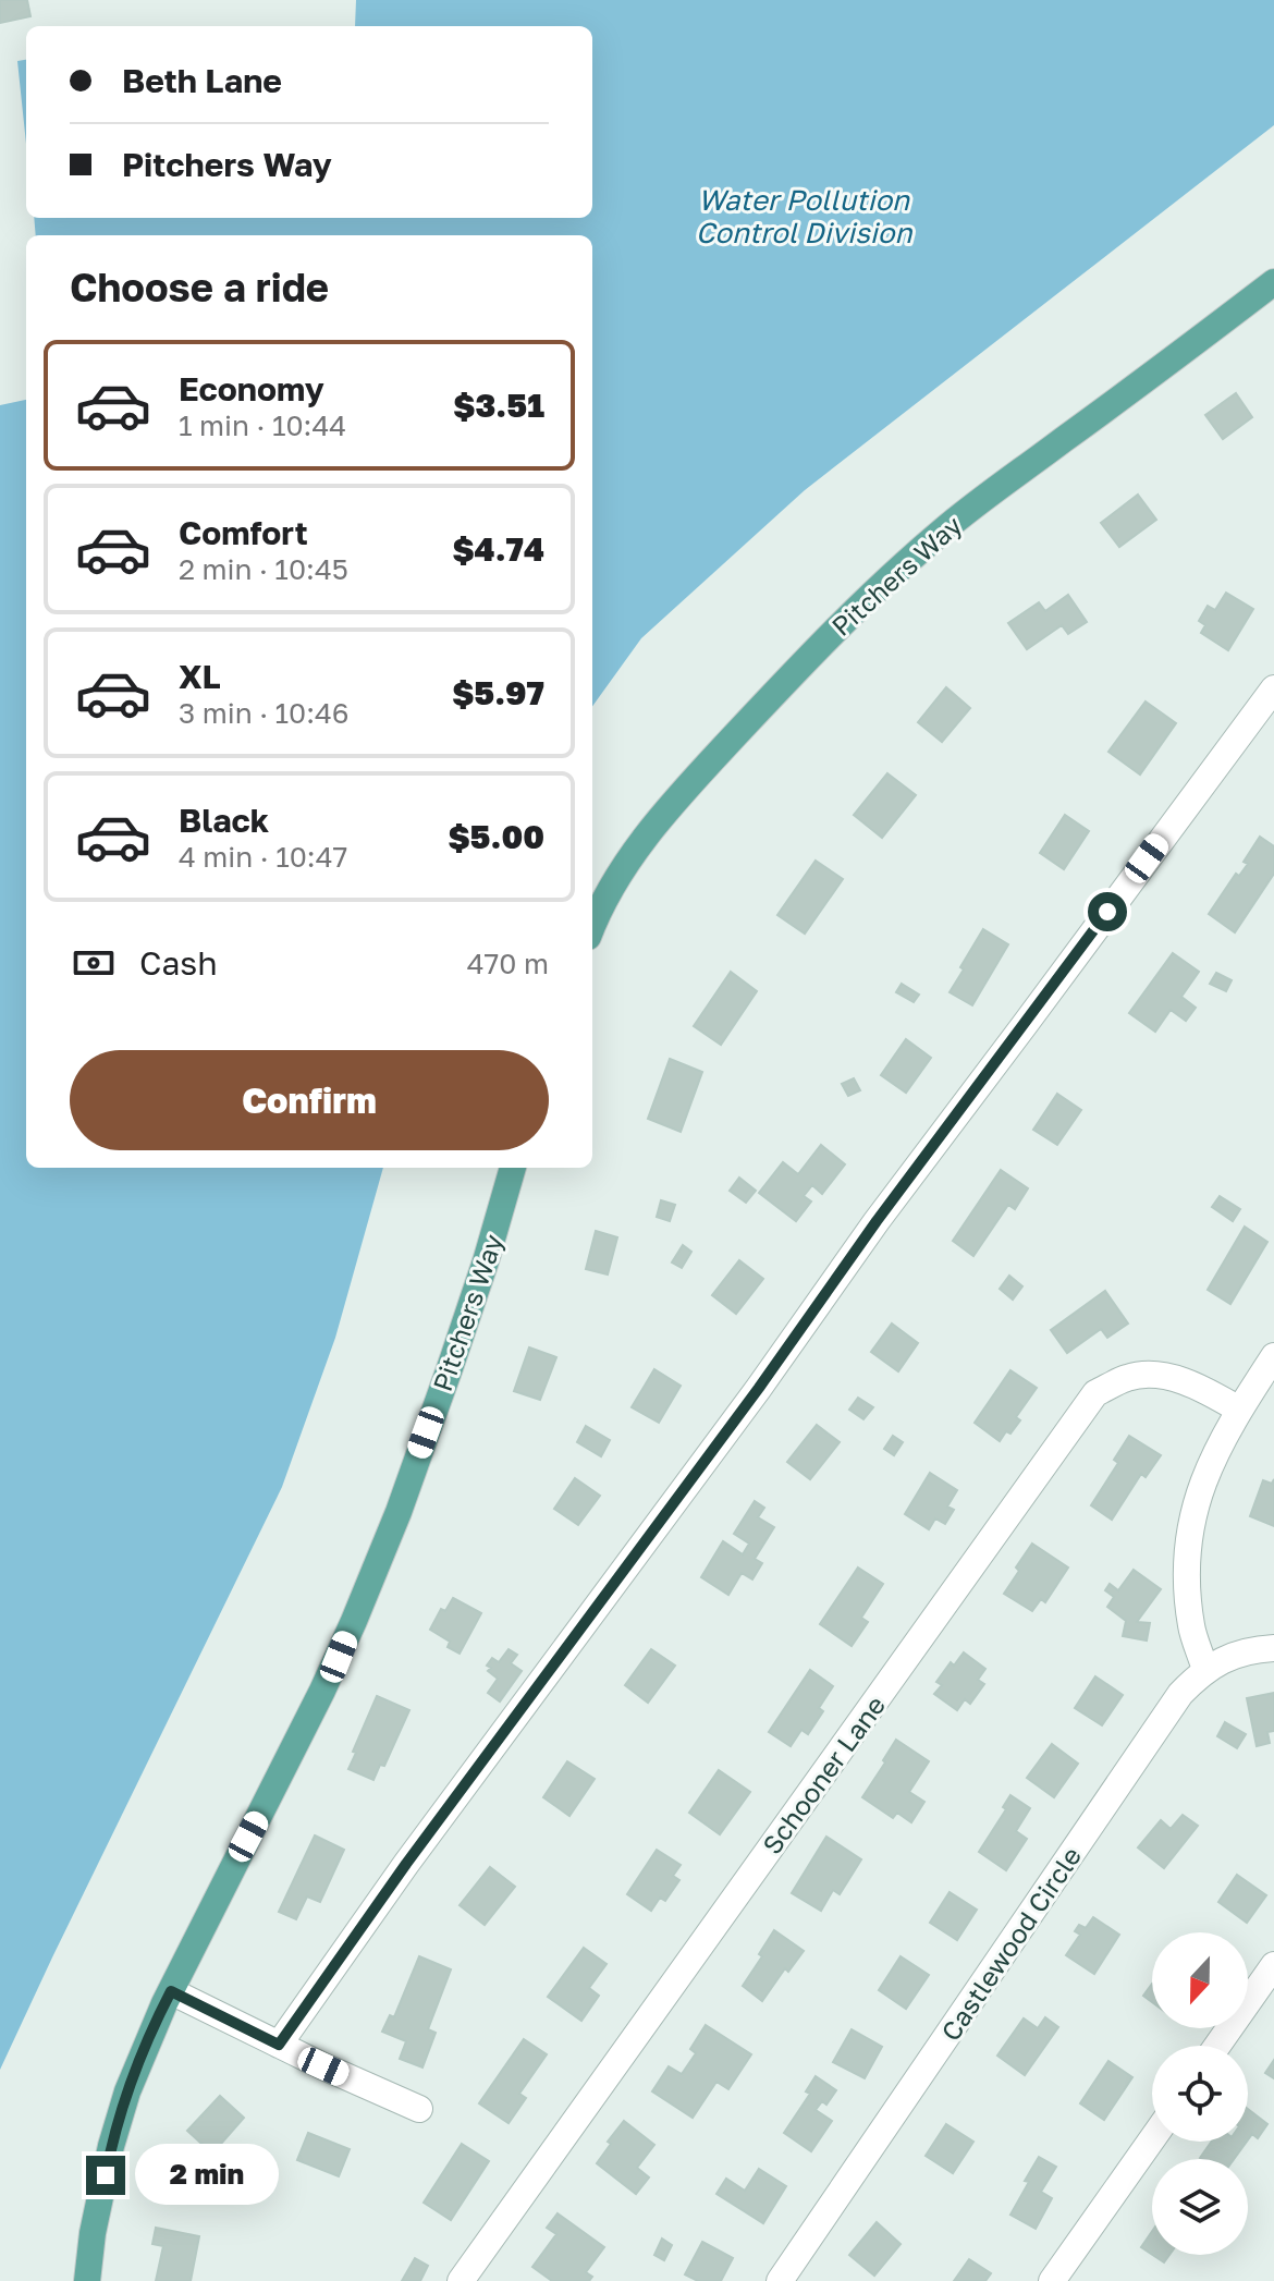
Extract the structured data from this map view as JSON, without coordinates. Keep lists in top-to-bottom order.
{
  "streets": {
    "main road": ["Pitchers Way"],
    "street": ["Schooner Lane", "Castlewood Circle"]
  },
  "water": ["Water Pollution Control Division"],
  "north": "bottom",
  "page": {
    "banner": ["Beth Lane", "Pitchers Way"],
    "heading": "Choose a ride",
    "list": [
      {
        "name": "Economy",
        "note": "1 min · 10:44",
        "value": "$3.51"
      },
      {
        "name": "Comfort",
        "note": "2 min · 10:45",
        "value": "$4.74"
      },
      {
        "name": "XL",
        "note": "3 min · 10:46",
        "value": "$5.97"
      },
      {
        "name": "Black",
        "note": "4 min · 10:47",
        "value": "$5.00"
      }
    ],
    "pay": ["Cash", "470 m"],
    "buttons": "Confirm",
    "bubble": "2 min"
  }
}
